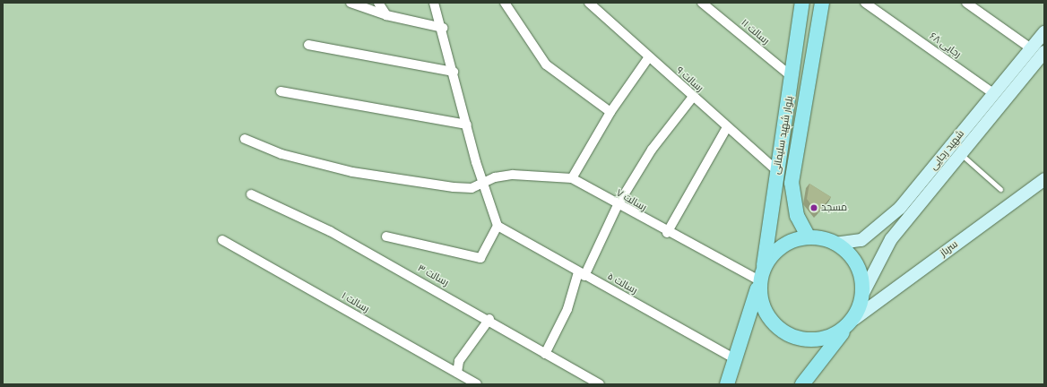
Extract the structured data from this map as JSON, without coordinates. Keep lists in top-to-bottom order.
{
  "streets": {
    "main road": ["بلوار شهید سلیمانی", "شهید رجایی", "سرباز"],
    "street": [
      "رسالت ۱۱",
      "رجایی ۶۸",
      "رسالت ۹",
      "رسالت ۷",
      "رسالت ۳",
      "رسالت ۵",
      "رسالت ۱"
    ]
  },
  "crossings": [
    ["رسالت ۱۱", "بلوار شهید سلیمانی"],
    ["رجایی ۶۸", "شهید رجایی"],
    ["رسالت ۹", "بلوار شهید سلیمانی"],
    ["بلوار شهید سلیمانی", "شهید رجایی"],
    ["بلوار شهید سلیمانی", "رسالت ۷"],
    ["بلوار شهید سلیمانی", "سرباز"],
    ["بلوار شهید سلیمانی", "رسالت ۵"],
    ["شهید رجایی", "رسالت ۷"],
    ["شهید رجایی", "سرباز"],
    ["رسالت ۷", "سرباز"]
  ],
  "places": ["مسجد"]
}
